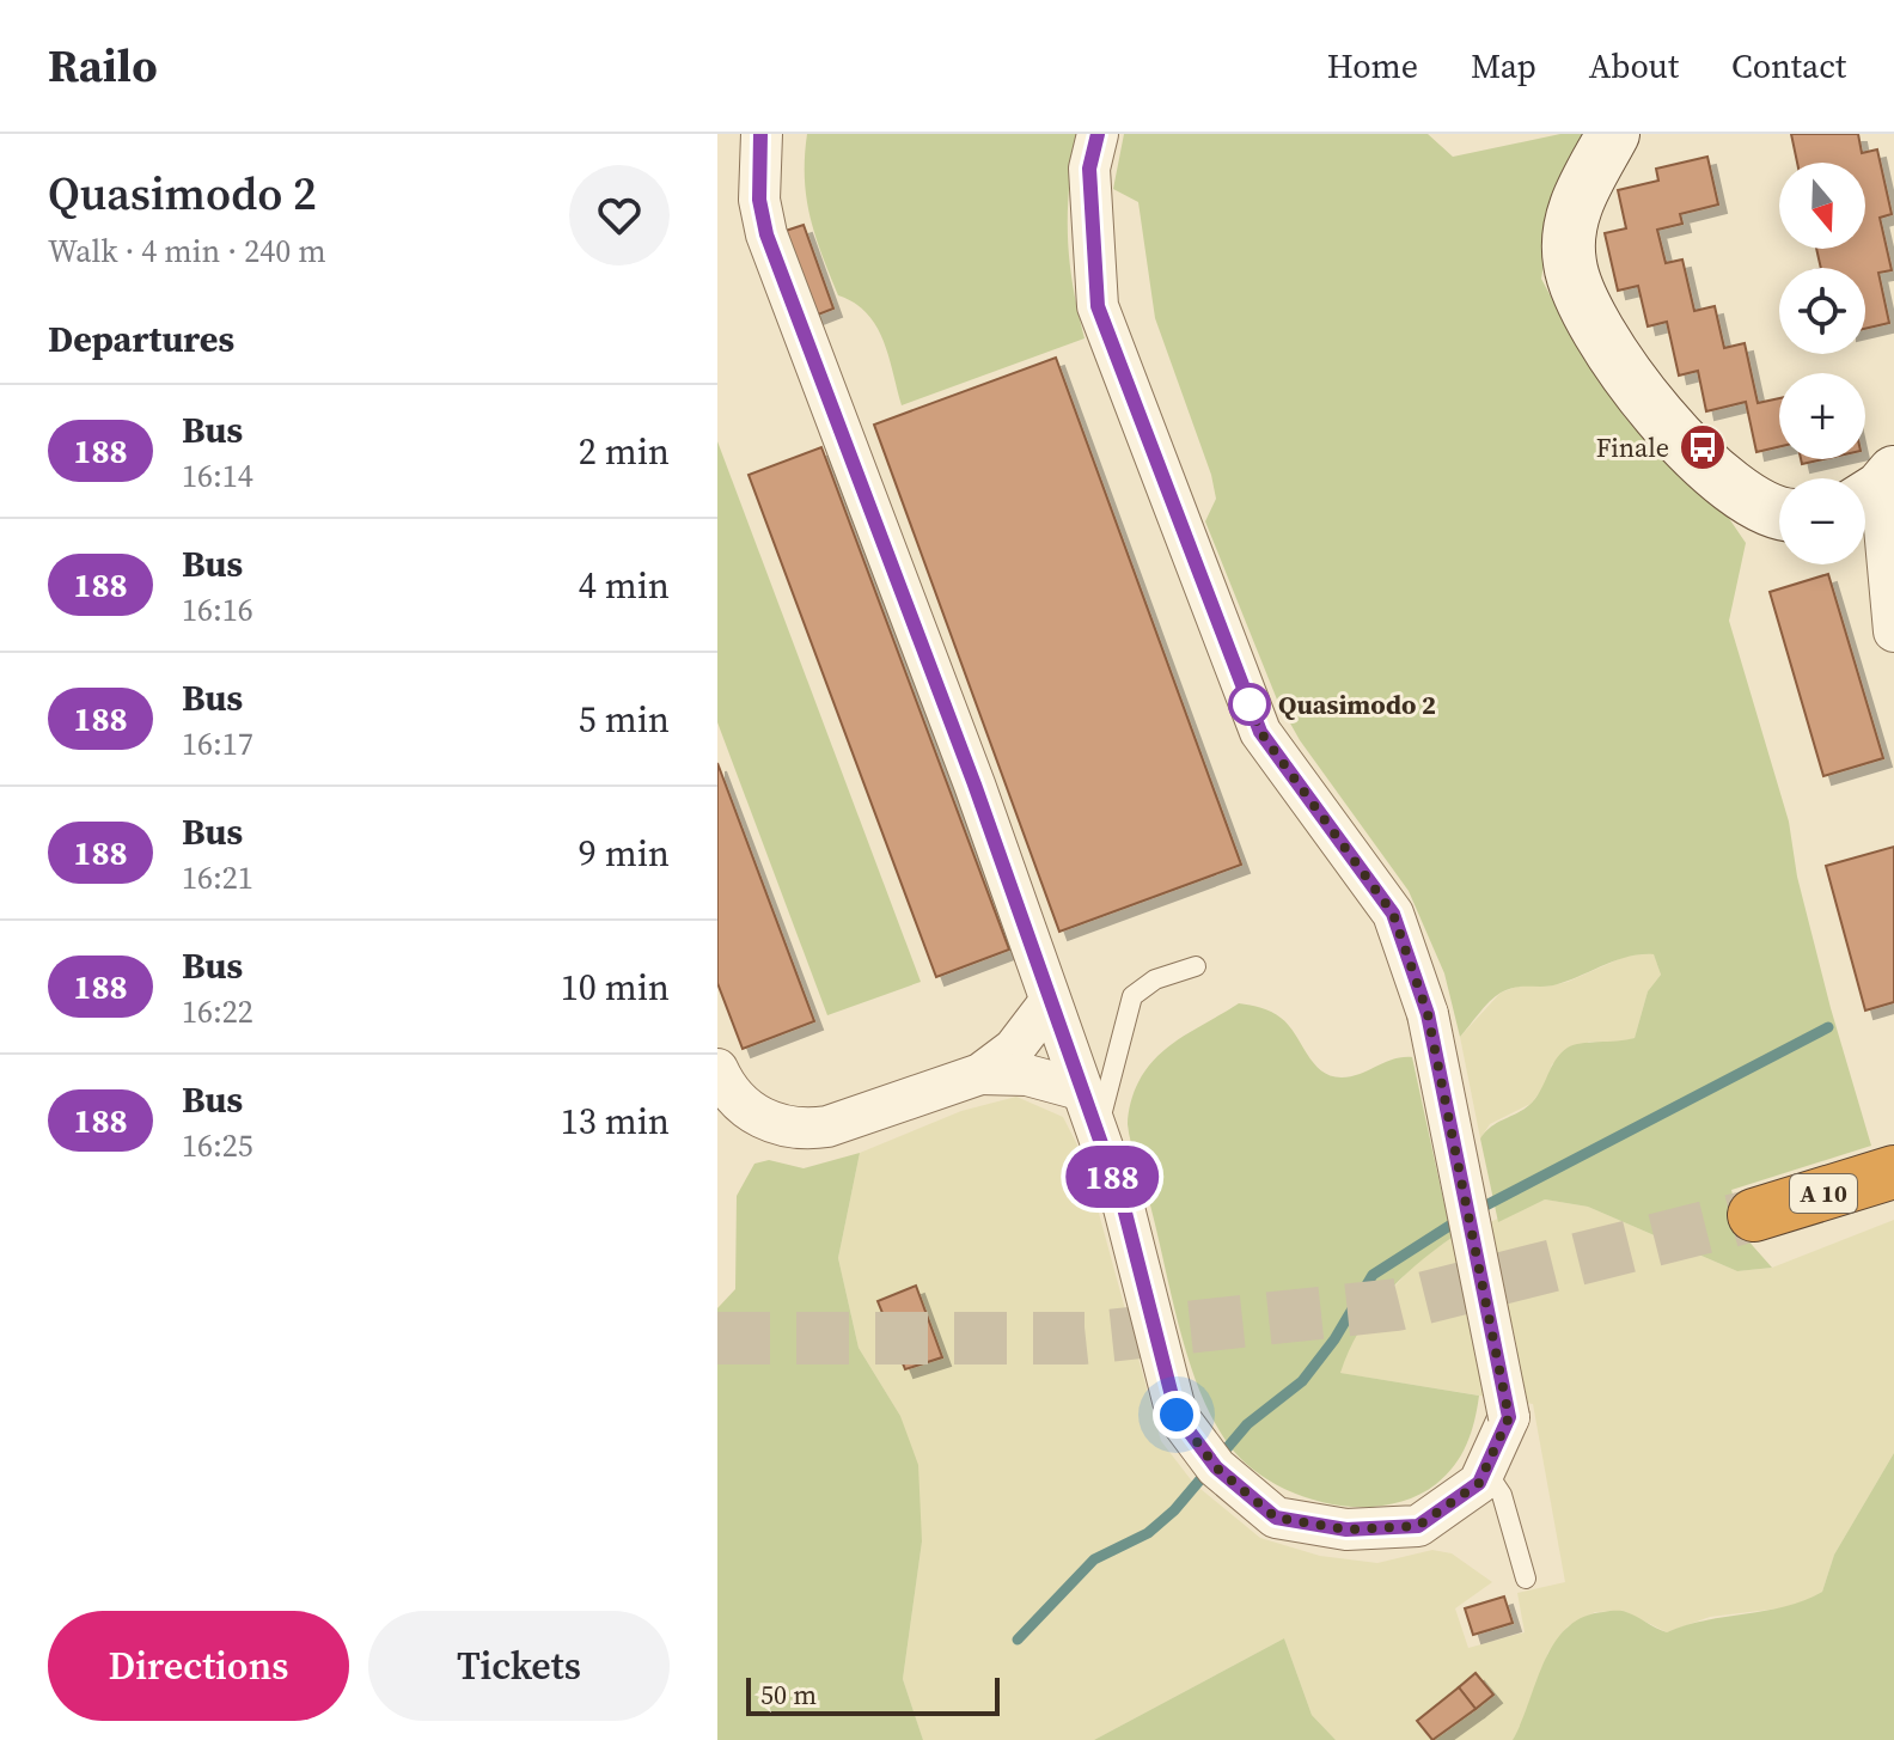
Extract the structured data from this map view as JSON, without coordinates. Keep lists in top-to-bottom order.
{
  "streets": {
    "highway": ["A 10"]
  },
  "places": {
    "bus stop": ["Finale"],
    "other": ["Quasimodo 2"]
  },
  "lines": ["bus line 188"],
  "scale_bar": "50 m",
  "north": "bottom",
  "page": {
    "header": "Railo",
    "nav": [
      "Home",
      "Map",
      "About",
      "Contact"
    ],
    "heading": [
      ["Quasimodo 2", "Walk · 4 min · 240 m"],
      "Departures"
    ],
    "on_map": "188",
    "map_buttons": ["+", "−"],
    "list": [
      {
        "mark": "188",
        "name": "Bus",
        "note": "16:14",
        "value": "2 min"
      },
      {
        "mark": "188",
        "name": "Bus",
        "note": "16:16",
        "value": "4 min"
      },
      {
        "mark": "188",
        "name": "Bus",
        "note": "16:17",
        "value": "5 min"
      },
      {
        "mark": "188",
        "name": "Bus",
        "note": "16:21",
        "value": "9 min"
      },
      {
        "mark": "188",
        "name": "Bus",
        "note": "16:22",
        "value": "10 min"
      },
      {
        "mark": "188",
        "name": "Bus",
        "note": "16:25",
        "value": "13 min"
      }
    ],
    "buttons": ["Directions", "Tickets"],
    "scale": "50 m"
  }
}
